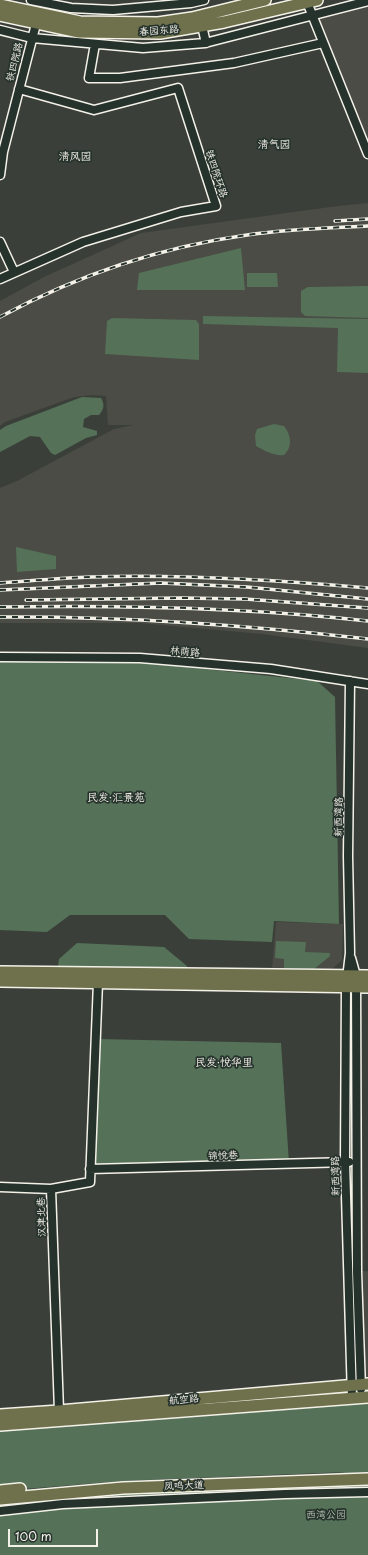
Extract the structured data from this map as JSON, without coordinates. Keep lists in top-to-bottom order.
{
  "streets": {
    "main road": ["春园东路", "航空路", "凤鸣大道"],
    "street": [
      "铁四院路",
      "铁四院环路",
      "林荫路",
      "新西湾路",
      "锦悦巷",
      "汉津北巷"
    ]
  },
  "crossings": [
    ["春园东路", "铁四院路"],
    ["铁四院路", "铁四院环路"],
    ["林荫路", "新西湾路"],
    ["新西湾路", "锦悦巷"],
    ["新西湾路", "航空路"],
    ["锦悦巷", "汉津北巷"],
    ["汉津北巷", "航空路"]
  ],
  "districts": [
    "清气园",
    "清风园",
    "民发·汇景苑",
    "民发·悦华里"
  ],
  "parks": ["西湾公园"],
  "scale_bar": "100 m"
}
